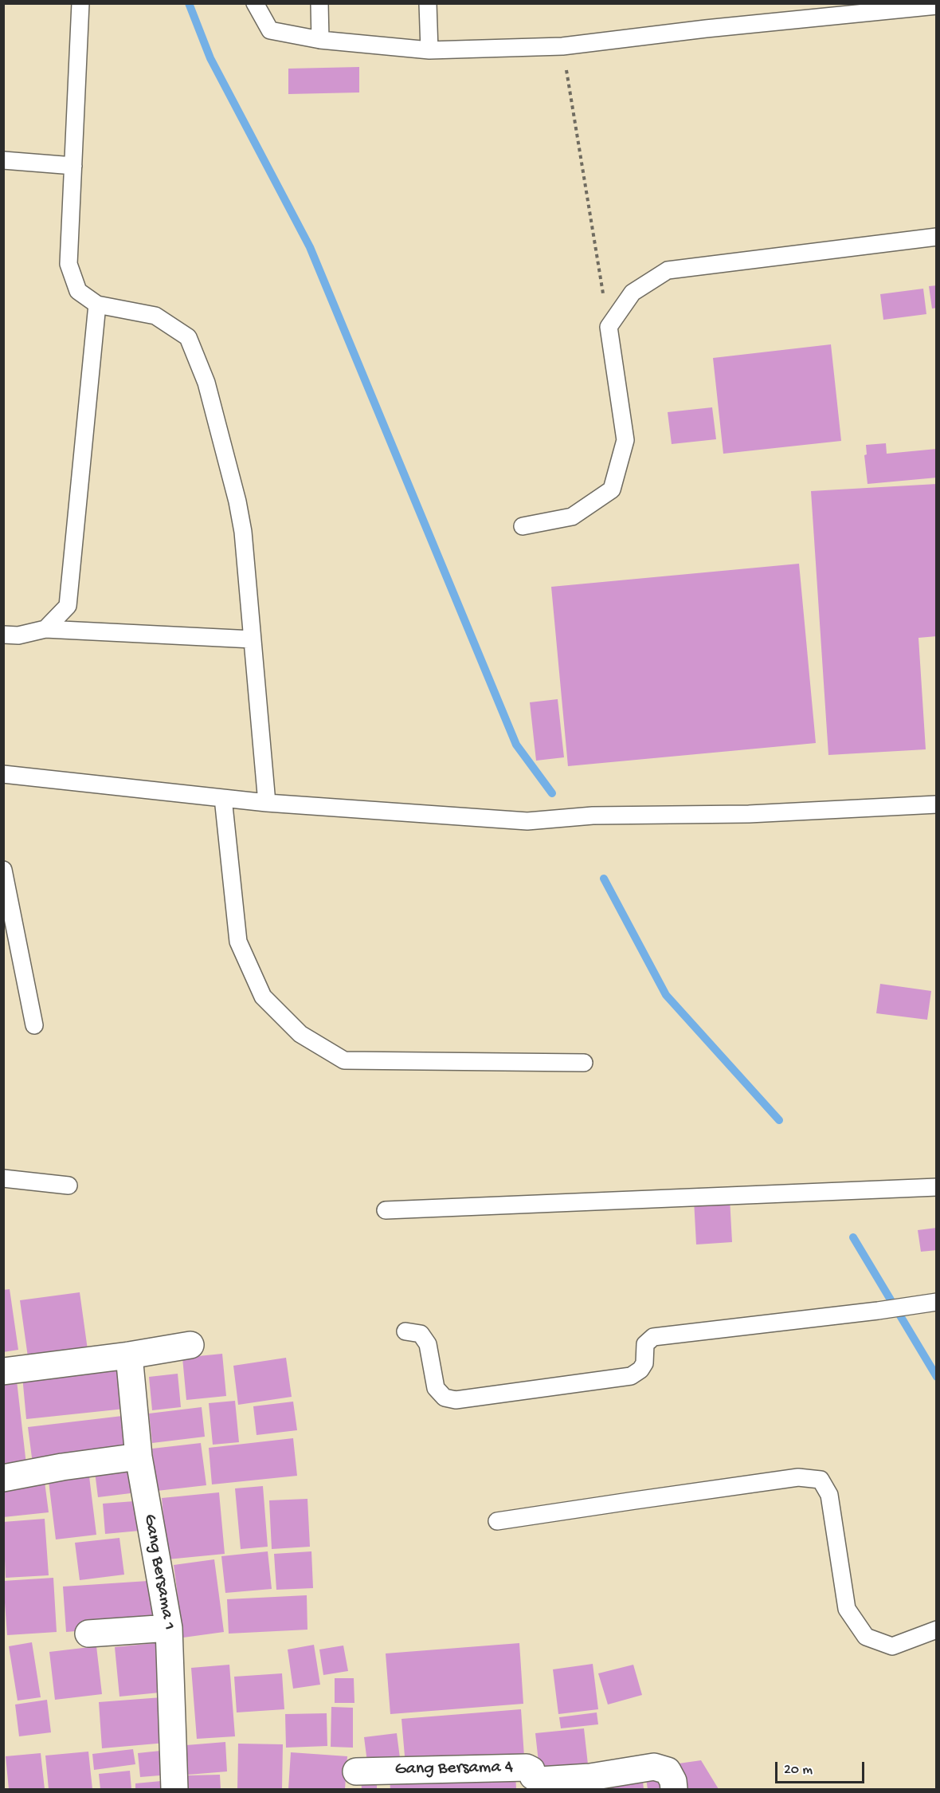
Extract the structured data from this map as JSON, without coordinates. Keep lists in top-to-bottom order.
{
  "streets": {
    "street": ["Gang Bersama 1", "Gang Bersama 4"]
  },
  "scale_bar": "20 m"
}
